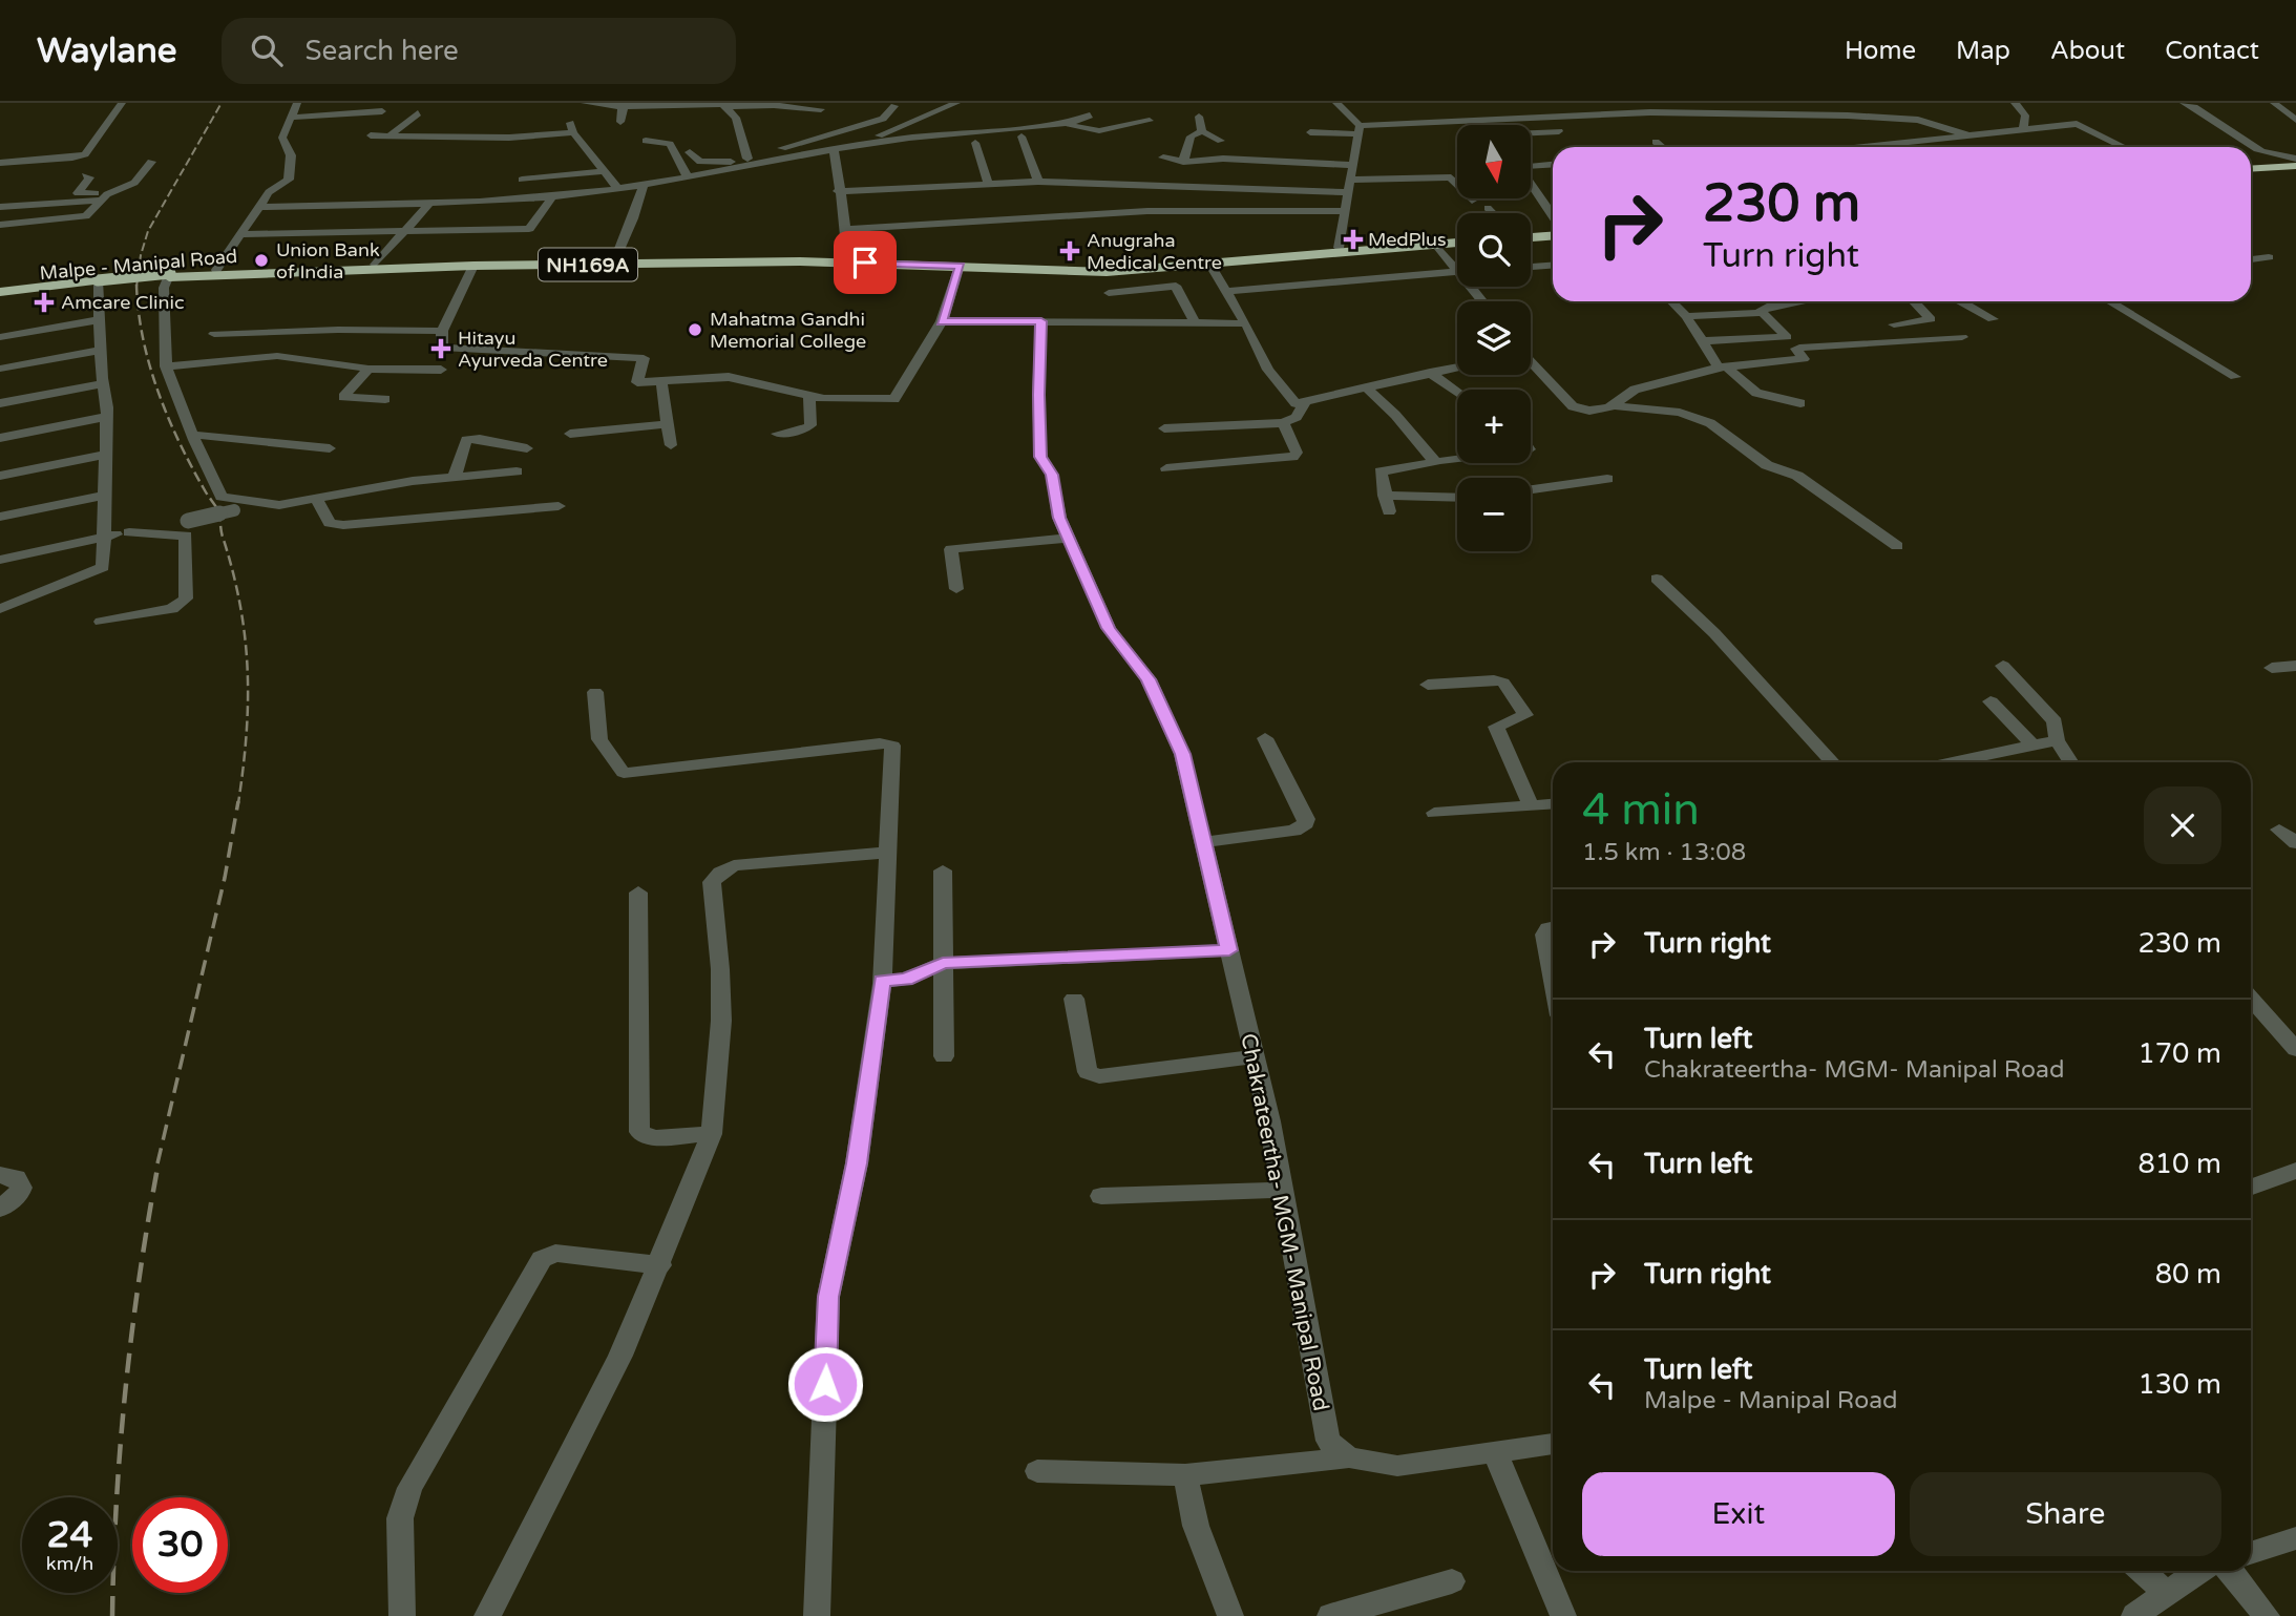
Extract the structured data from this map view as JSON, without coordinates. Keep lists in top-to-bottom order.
{
  "streets": {
    "highway": ["Malpe - Manipal Road", "NH169A"],
    "street": ["Chakrateertha- MGM- Manipal Road"]
  },
  "crossings": [
    ["Malpe - Manipal Road", "NH169A"]
  ],
  "places": {
    "health": [
      "MedPlus",
      "Anugraha Medical Centre",
      "Amcare Clinic",
      "Hitayu Ayurveda Centre"
    ],
    "other": ["Union Bank of India", "Mahatma Gandhi Memorial College"]
  },
  "north": "bottom",
  "page": {
    "header": "Waylane",
    "search": "Search here",
    "nav": [
      "Home",
      "Map",
      "About",
      "Contact"
    ],
    "map_buttons": ["+", "−"],
    "turn": ["230 m", "Turn right"],
    "heading": ["4 min", "1.5 km · 13:08"],
    "list": [
      {
        "name": "Turn right",
        "value": "230 m"
      },
      {
        "name": "Turn left",
        "note": "Chakrateertha- MGM- Manipal Road",
        "value": "170 m"
      },
      {
        "name": "Turn left",
        "value": "810 m"
      },
      {
        "name": "Turn right",
        "value": "80 m"
      },
      {
        "name": "Turn left",
        "note": "Malpe - Manipal Road",
        "value": "130 m"
      }
    ],
    "buttons": ["Exit", "Share"],
    "speed": "24 km/h",
    "limit": "30"
  }
}
